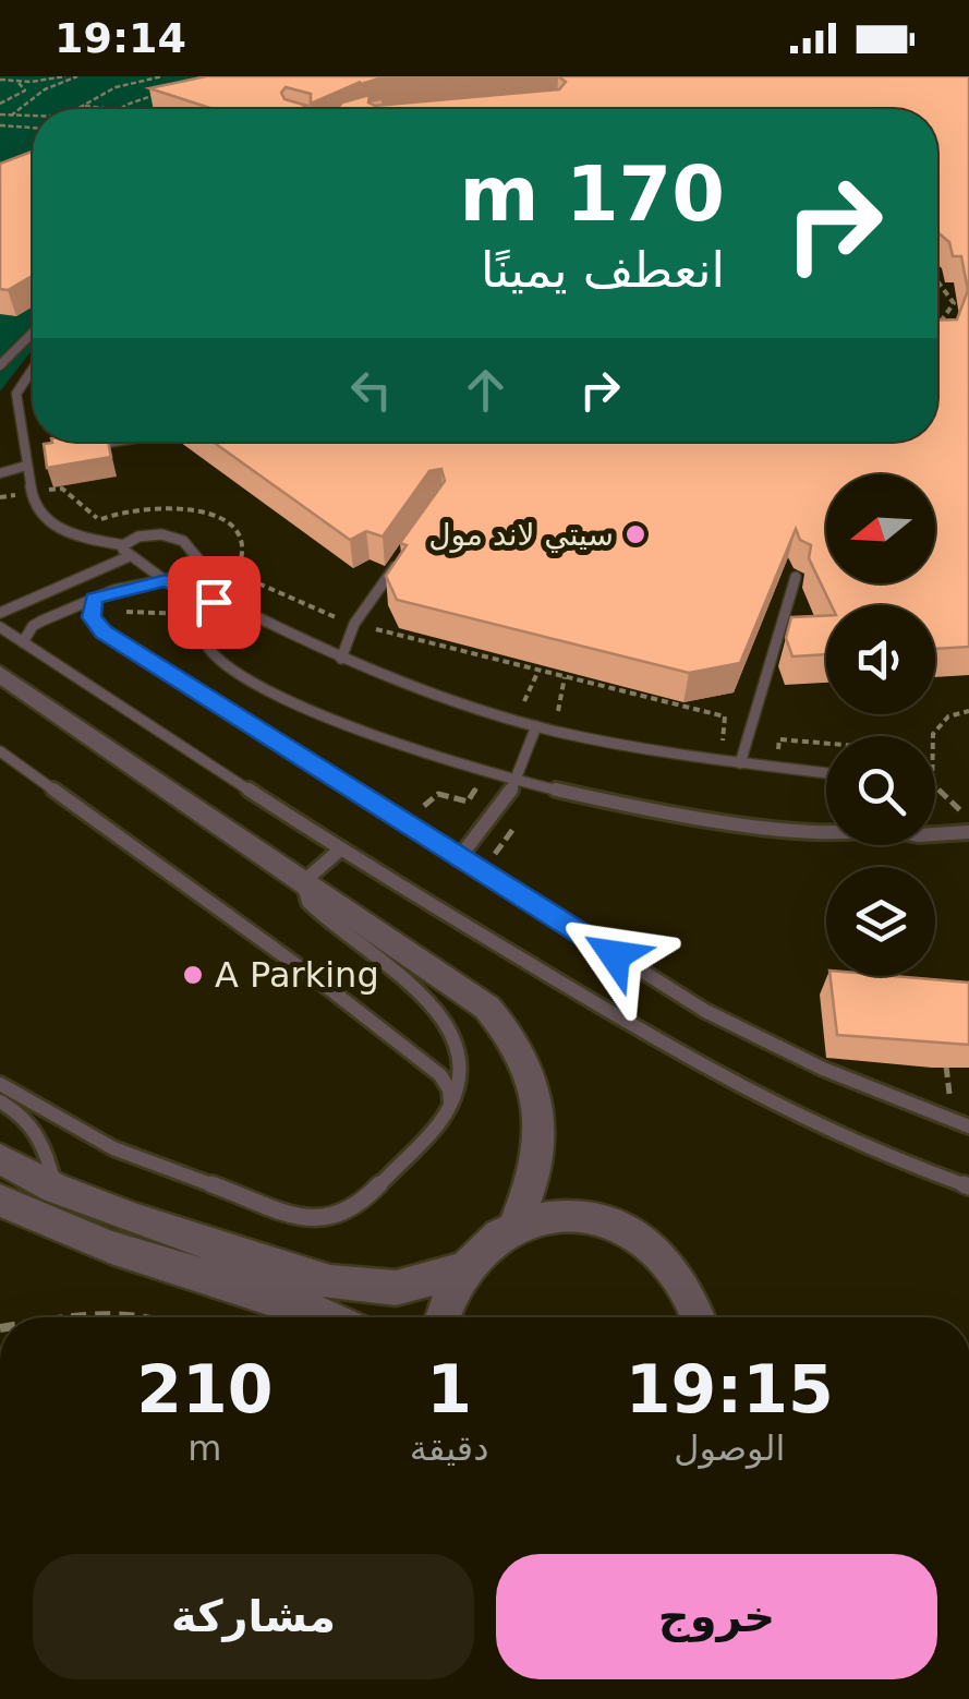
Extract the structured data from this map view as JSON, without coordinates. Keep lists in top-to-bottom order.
{
  "places": ["سيتي لاند مول", "A Parking"],
  "north": "left",
  "page": {
    "status": "19:14",
    "turn": ["170 m", "انعطف يمينًا"],
    "eta": [
      "19:15",
      "الوصول",
      "1",
      "دقيقة",
      "210",
      "m"
    ],
    "buttons": ["خروج", "مشاركة"]
  }
}
